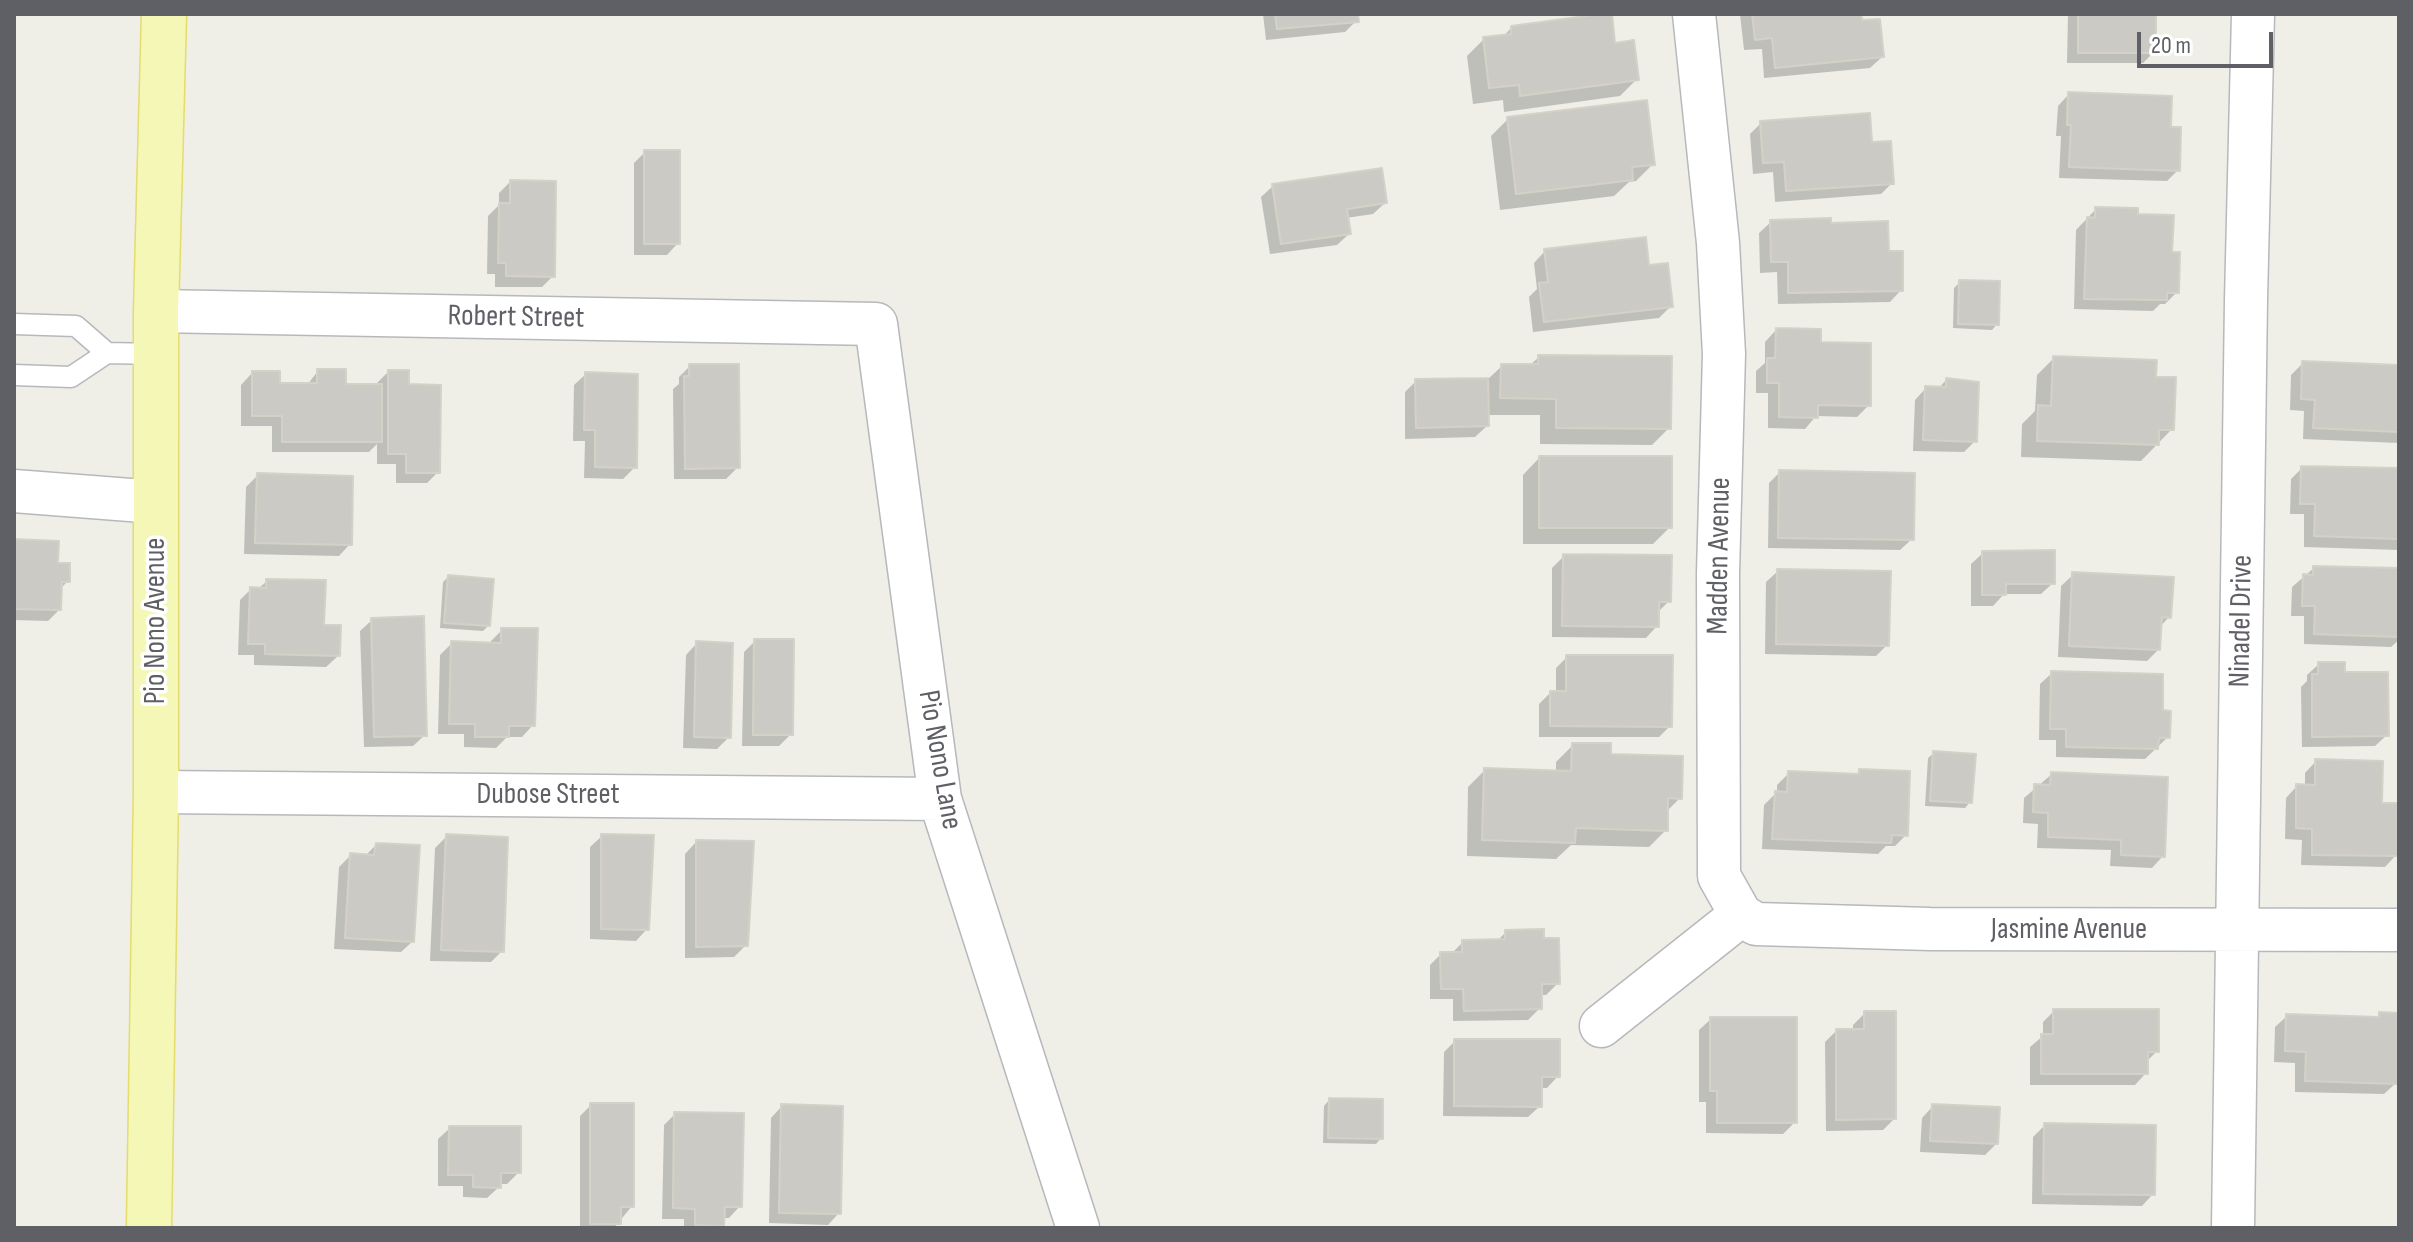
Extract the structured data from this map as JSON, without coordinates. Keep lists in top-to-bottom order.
{
  "streets": {
    "main road": ["Pio Nono Avenue"],
    "street": [
      "Robert Street",
      "Madden Avenue",
      "Ninadel Drive",
      "Pio Nono Lane",
      "Dubose Street",
      "Jasmine Avenue"
    ]
  },
  "crossings": [
    ["Robert Street", "Pio Nono Avenue"],
    ["Robert Street", "Pio Nono Lane"],
    ["Madden Avenue", "Jasmine Avenue"],
    ["Pio Nono Avenue", "Dubose Street"],
    ["Ninadel Drive", "Jasmine Avenue"],
    ["Pio Nono Lane", "Dubose Street"]
  ],
  "scale_bar": "20 m"
}
